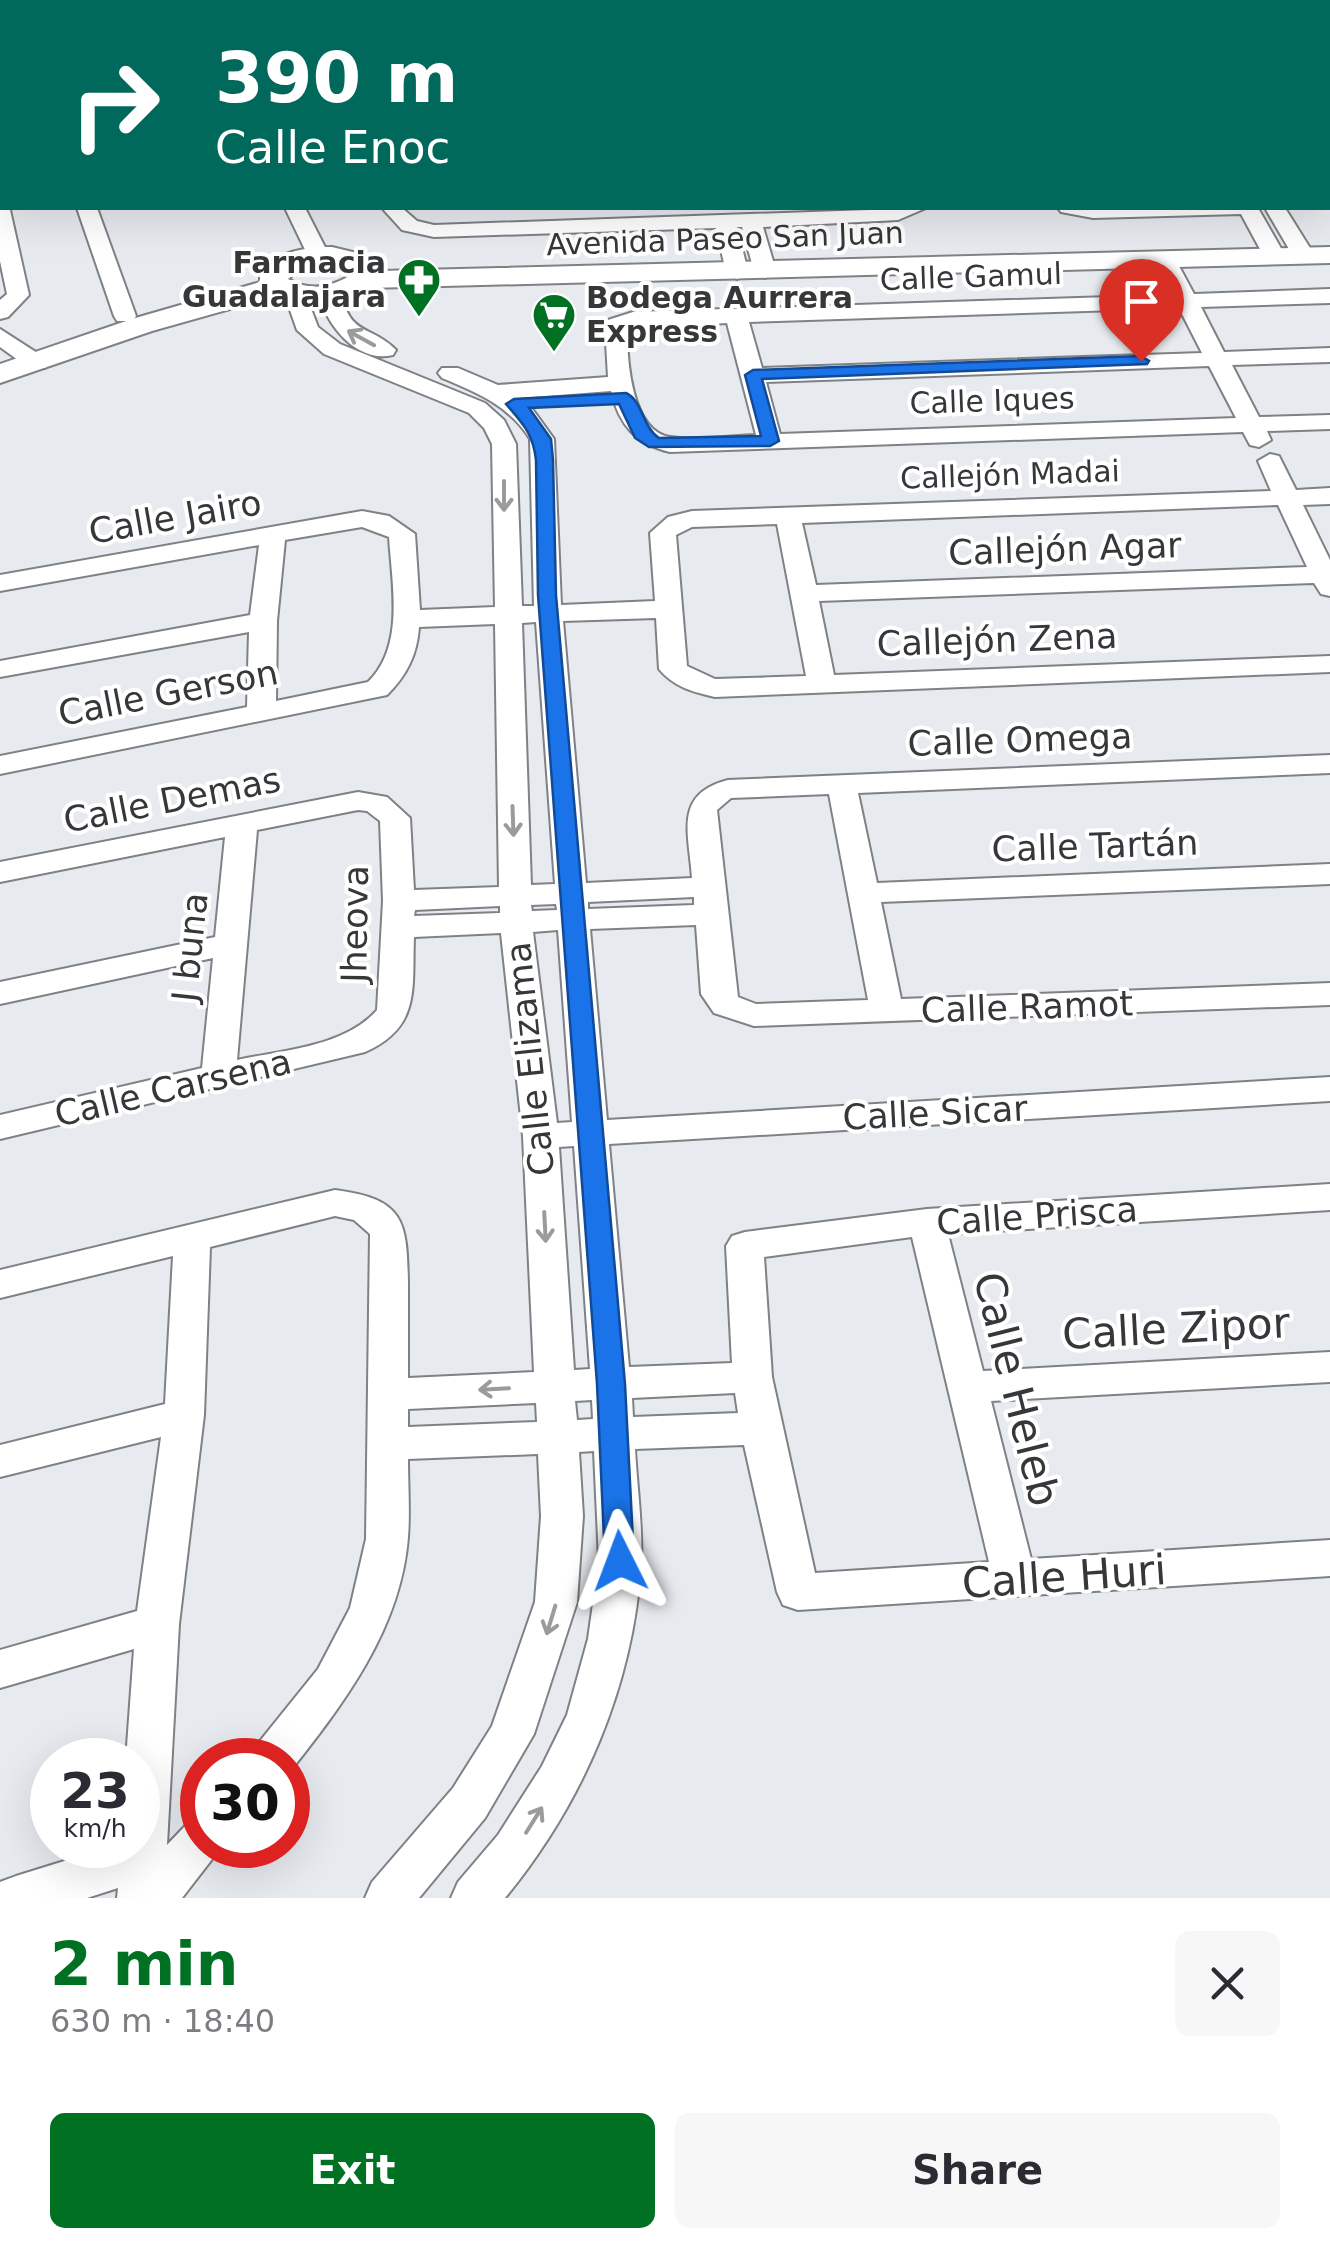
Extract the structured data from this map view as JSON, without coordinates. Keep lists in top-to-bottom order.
{
  "streets": {
    "street": [
      "Avenida Paseo San Juan",
      "Calle Gamul",
      "Calle Iques",
      "Callejón Madai",
      "Calle Jairo",
      "Callejón Agar",
      "Callejón Zena",
      "Calle Gerson",
      "Calle Omega",
      "Calle Demas",
      "Calle Tartán",
      "Jheova",
      "J buna",
      "Calle Ramot",
      "Calle Elizama",
      "Calle Carsena",
      "Calle Sicar",
      "Calle Prisca",
      "Calle Zipor",
      "Calle Heleb",
      "Calle Huri"
    ]
  },
  "crossings": [
    ["Calle Gamul", "Calle Iques"],
    ["Callejón Madai", "Callejón Zena"],
    ["Calle Jairo", "Calle Gerson"],
    ["Calle Omega", "Calle Ramot"],
    ["Calle Demas", "Jheova"],
    ["Calle Demas", "J buna"],
    ["Jheova", "Calle Carsena"],
    ["J buna", "Calle Carsena"],
    ["Calle Elizama", "Calle Sicar"],
    ["Calle Prisca", "Calle Heleb"],
    ["Calle Zipor", "Calle Heleb"],
    ["Calle Heleb", "Calle Huri"]
  ],
  "places": {
    "pharmacy": ["Farmacia Guadalajara"],
    "supermarket": ["Bodega Aurrera Express"]
  },
  "page": {
    "turn": ["390 m", "Calle Enoc"],
    "speed": "23 km/h",
    "limit": "30",
    "heading": ["2 min", "630 m · 18:40"],
    "buttons": ["Exit", "Share"]
  }
}
